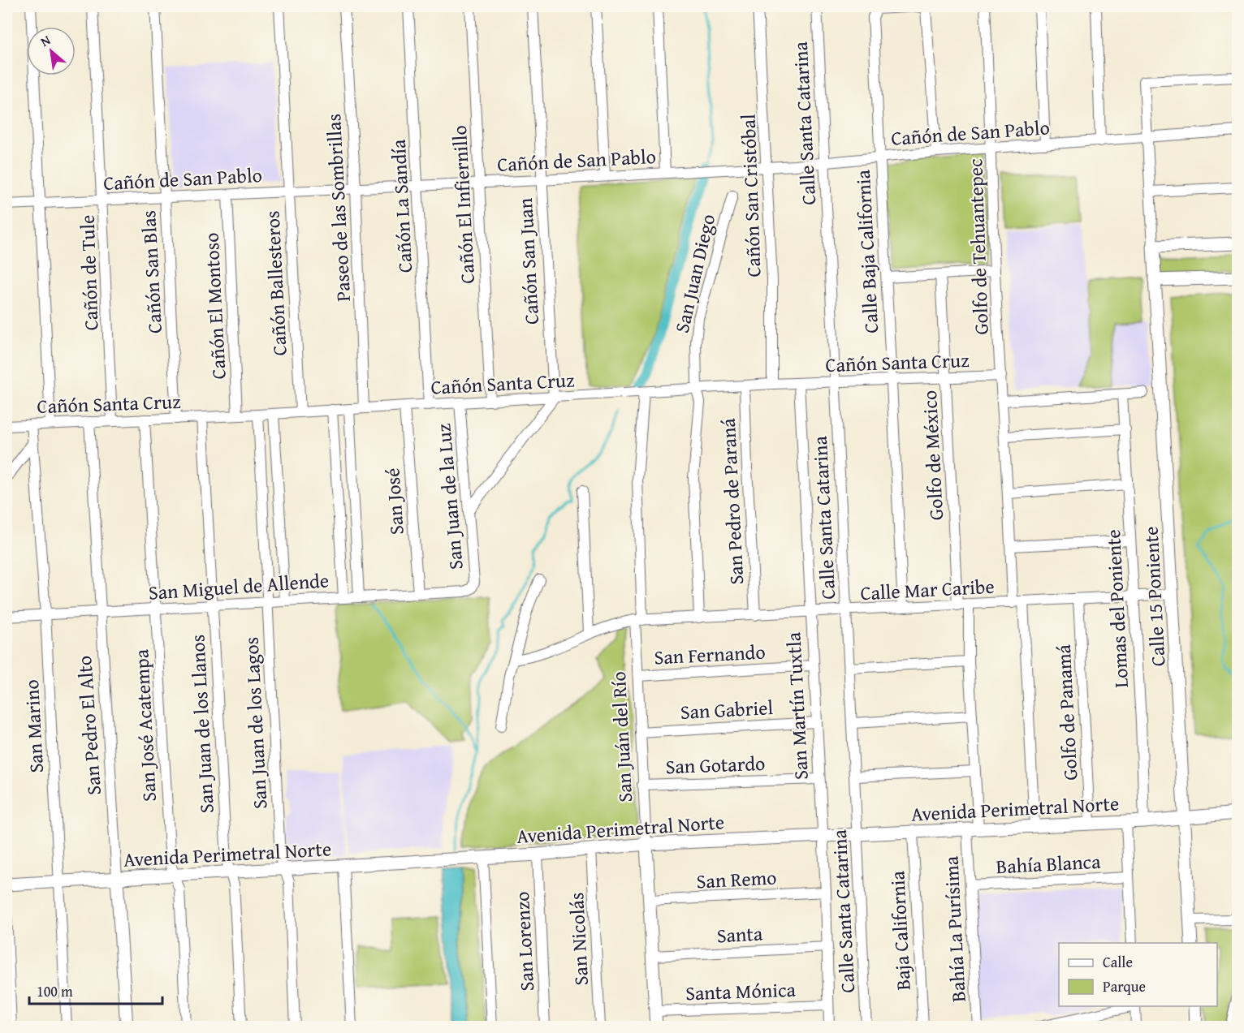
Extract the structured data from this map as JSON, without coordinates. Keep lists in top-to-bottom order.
{
  "streets": {
    "street": [
      "Calle Santa Catarina",
      "Cañón de San Pablo",
      "Cañón San Cristóbal",
      "Cañón El Infiernillo",
      "Cañón La Sandía",
      "Paseo de las Sombrillas",
      "Golfo de Tehuantepec",
      "Calle Baja California",
      "Cañón San Juan",
      "Cañón San Blas",
      "Cañón de Tule",
      "San Juan Diego",
      "Cañón Ballesteros",
      "Cañón El Montoso",
      "Cañón Santa Cruz",
      "Golfo de México",
      "San Juan de la Luz",
      "San José",
      "San Pedro de Paraná",
      "San Miguel de Allende",
      "Calle Mar Caribe",
      "Calle 15 Poniente",
      "Lomas del Poniente",
      "San Fernando",
      "San Martín Tuxtla",
      "San Gabriel",
      "Golfo de Panamá",
      "San Juan de los Lagos",
      "San Juan de los Llanos",
      "San Pedro El Alto",
      "San José Acatempa",
      "San Marino",
      "San Juán del Río",
      "San Gotardo",
      "Avenida Perimetral Norte",
      "Bahía Blanca",
      "San Remo",
      "Bahía La Purísima",
      "Baja California",
      "Santa",
      "San Nicolás",
      "San Lorenzo",
      "Santa Mónica"
    ]
  },
  "crossings": [
    ["Calle Santa Catarina", "Cañón de San Pablo"],
    ["Calle Santa Catarina", "Cañón Santa Cruz"],
    ["Calle Santa Catarina", "Calle Mar Caribe"],
    ["Calle Santa Catarina", "Avenida Perimetral Norte"],
    ["Cañón de San Pablo", "Cañón San Cristóbal"],
    ["Cañón de San Pablo", "Cañón El Infiernillo"],
    ["Cañón de San Pablo", "Cañón La Sandía"],
    ["Cañón de San Pablo", "Paseo de las Sombrillas"],
    ["Cañón de San Pablo", "Golfo de Tehuantepec"],
    ["Cañón de San Pablo", "Calle Baja California"],
    ["Cañón de San Pablo", "Cañón San Juan"],
    ["Cañón de San Pablo", "Cañón San Blas"],
    ["Cañón de San Pablo", "Cañón de Tule"],
    ["Cañón de San Pablo", "Cañón Ballesteros"],
    ["Cañón de San Pablo", "Cañón El Montoso"],
    ["Cañón San Cristóbal", "Cañón Santa Cruz"],
    ["Cañón El Infiernillo", "Cañón Santa Cruz"],
    ["Cañón La Sandía", "Cañón Santa Cruz"],
    ["Paseo de las Sombrillas", "Cañón Santa Cruz"],
    ["Golfo de Tehuantepec", "Cañón Santa Cruz"],
    ["Golfo de Tehuantepec", "Calle Mar Caribe"],
    ["Golfo de Tehuantepec", "Avenida Perimetral Norte"],
    ["Calle Baja California", "Cañón Santa Cruz"],
    ["Calle Baja California", "Calle Mar Caribe"],
    ["Cañón San Juan", "Cañón Santa Cruz"],
    ["Cañón San Blas", "Cañón Santa Cruz"],
    ["Cañón de Tule", "Cañón Santa Cruz"],
    ["San Juan Diego", "Cañón Santa Cruz"],
    ["San Juan Diego", "Calle Mar Caribe"],
    ["Cañón Ballesteros", "Cañón Santa Cruz"],
    ["Cañón El Montoso", "Cañón Santa Cruz"],
    ["Cañón Santa Cruz", "Golfo de México"],
    ["Cañón Santa Cruz", "San Juan de la Luz"],
    ["Cañón Santa Cruz", "San José"],
    ["Cañón Santa Cruz", "San Pedro de Paraná"],
    ["Cañón Santa Cruz", "San Martín Tuxtla"],
    ["Cañón Santa Cruz", "San Juan de los Lagos"],
    ["Cañón Santa Cruz", "San Juan de los Llanos"],
    ["Cañón Santa Cruz", "San Pedro El Alto"],
    ["Cañón Santa Cruz", "San José Acatempa"],
    ["Cañón Santa Cruz", "San Marino"],
    ["Cañón Santa Cruz", "San Juán del Río"],
    ["Golfo de México", "Calle Mar Caribe"],
    ["San Juan de la Luz", "San Miguel de Allende"],
    ["San José", "San Miguel de Allende"],
    ["San Pedro de Paraná", "Calle Mar Caribe"],
    ["San Miguel de Allende", "San Juan de los Lagos"],
    ["San Miguel de Allende", "San Juan de los Llanos"],
    ["San Miguel de Allende", "San Pedro El Alto"],
    ["San Miguel de Allende", "San José Acatempa"],
    ["San Miguel de Allende", "San Marino"],
    ["Calle Mar Caribe", "Calle 15 Poniente"],
    ["Calle Mar Caribe", "Lomas del Poniente"],
    ["Calle Mar Caribe", "San Martín Tuxtla"],
    ["Calle Mar Caribe", "Golfo de Panamá"],
    ["Calle Mar Caribe", "San Juán del Río"],
    ["Calle 15 Poniente", "Avenida Perimetral Norte"],
    ["Lomas del Poniente", "Avenida Perimetral Norte"],
    ["San Fernando", "San Martín Tuxtla"],
    ["San Fernando", "San Juán del Río"],
    ["San Martín Tuxtla", "San Gabriel"],
    ["San Martín Tuxtla", "San Gotardo"],
    ["San Martín Tuxtla", "Avenida Perimetral Norte"],
    ["San Martín Tuxtla", "San Remo"],
    ["San Martín Tuxtla", "Santa"],
    ["San Martín Tuxtla", "Santa Mónica"],
    ["San Gabriel", "San Juán del Río"],
    ["Golfo de Panamá", "Avenida Perimetral Norte"],
    ["San Juan de los Lagos", "Avenida Perimetral Norte"],
    ["San Juan de los Llanos", "Avenida Perimetral Norte"],
    ["San Pedro El Alto", "Avenida Perimetral Norte"],
    ["San José Acatempa", "Avenida Perimetral Norte"],
    ["San Marino", "Avenida Perimetral Norte"],
    ["San Juán del Río", "San Gotardo"],
    ["San Juán del Río", "Avenida Perimetral Norte"],
    ["San Juán del Río", "San Remo"],
    ["San Juán del Río", "Santa"],
    ["San Juán del Río", "Santa Mónica"],
    ["Avenida Perimetral Norte", "Bahía La Purísima"],
    ["Avenida Perimetral Norte", "Baja California"],
    ["Avenida Perimetral Norte", "San Nicolás"],
    ["Avenida Perimetral Norte", "San Lorenzo"],
    ["Bahía Blanca", "Bahía La Purísima"]
  ],
  "legend": ["Calle", "Parque"],
  "scale_bar": "100 m",
  "north": "top left"
}
